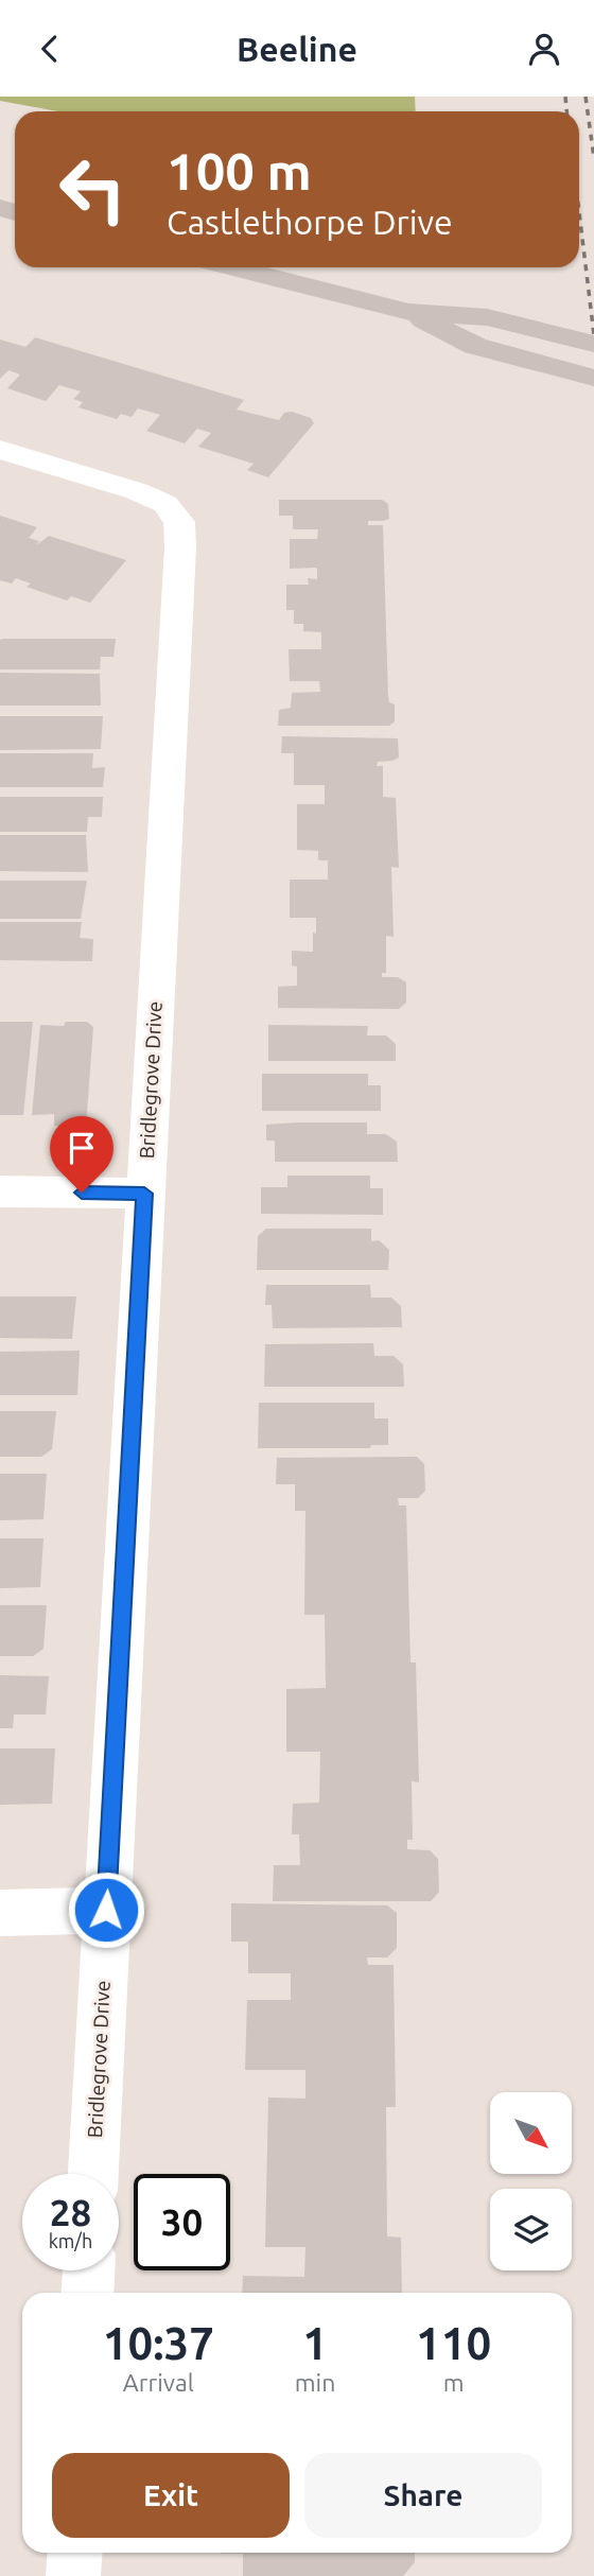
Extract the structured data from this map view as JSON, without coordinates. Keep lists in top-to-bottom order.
{
  "streets": {
    "street": ["Bridlegrove Drive"]
  },
  "north": "bottom right",
  "page": {
    "header": "Beeline",
    "turn": ["100 m", "Castlethorpe Drive"],
    "speed": "28 km/h",
    "limit": "30",
    "eta": [
      "10:37",
      "Arrival",
      "1",
      "min",
      "110",
      "m"
    ],
    "buttons": ["Exit", "Share"]
  }
}
